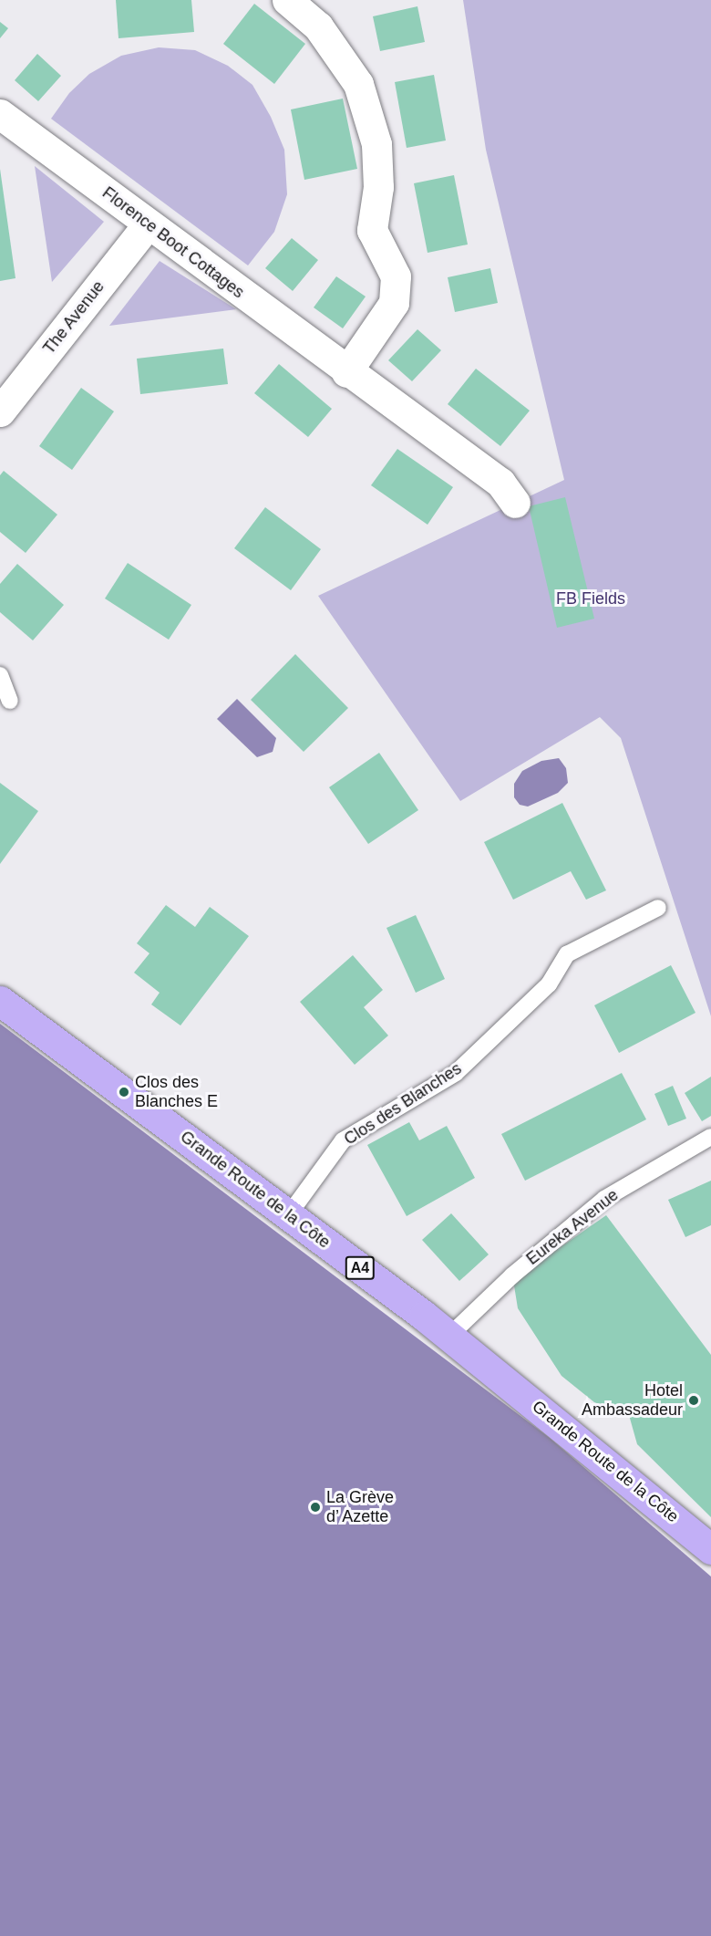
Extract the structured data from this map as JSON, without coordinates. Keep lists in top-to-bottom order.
{
  "streets": {
    "main road": ["Grande Route de la Côte", "A4"],
    "street": ["Florence Boot Cottages", "The Avenue"],
    "lane": ["Clos des Blanches", "Eureka Avenue"]
  },
  "crossings": [
    ["Florence Boot Cottages", "The Avenue"],
    ["Clos des Blanches", "Grande Route de la Côte"],
    ["Grande Route de la Côte", "Eureka Avenue"]
  ],
  "parks": ["FB Fields"],
  "places": ["Clos des Blanches E", "Hotel Ambassadeur", "La Grève d’ Azette"]
}
